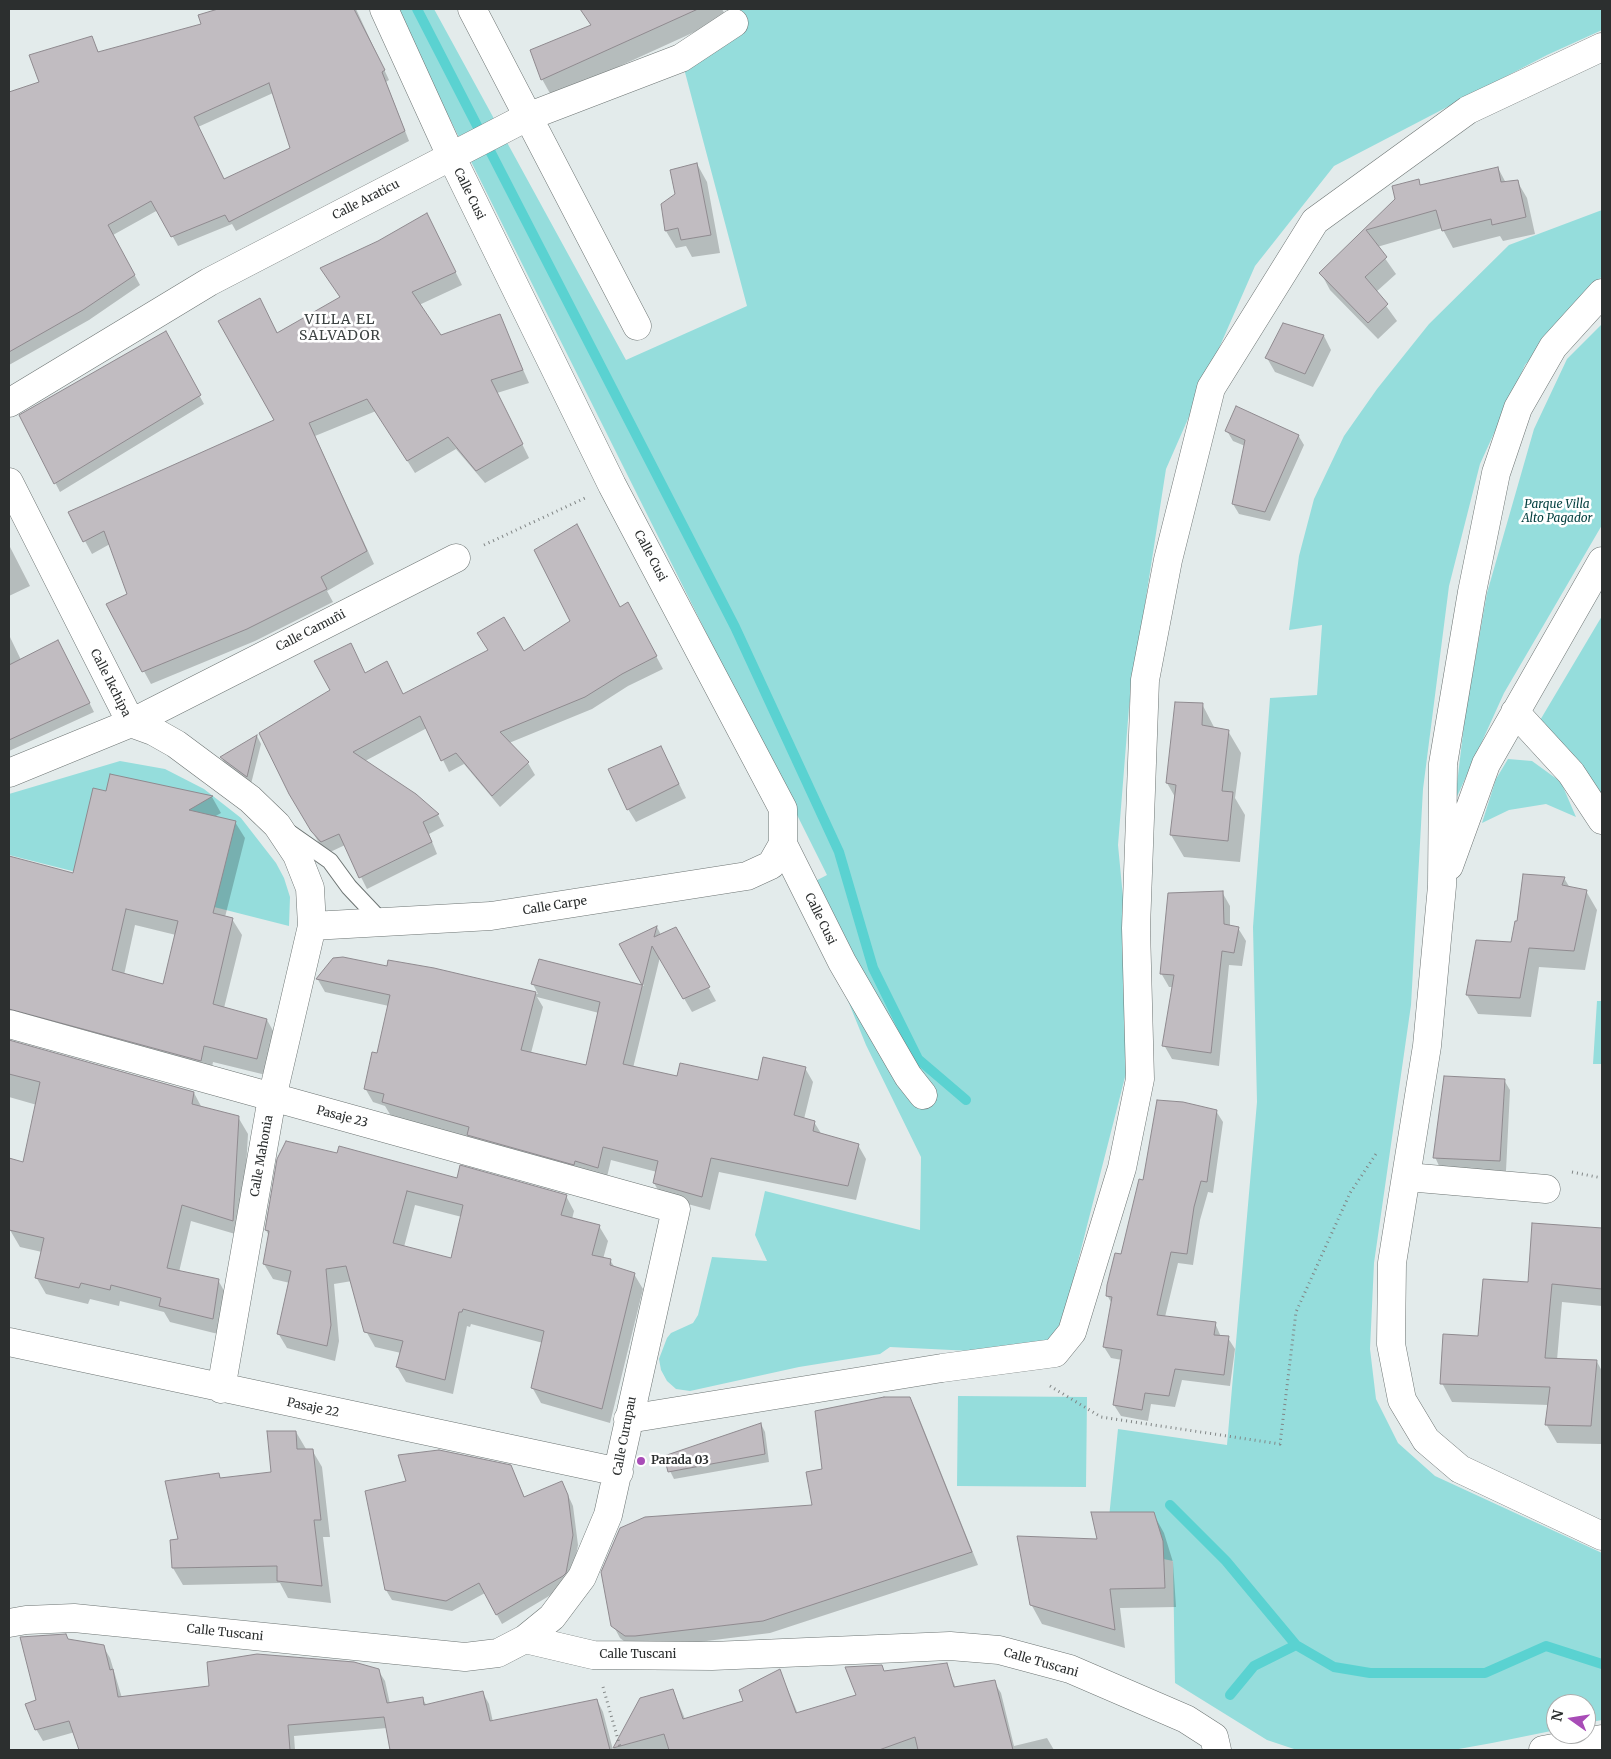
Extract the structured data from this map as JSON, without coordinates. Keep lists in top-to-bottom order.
{
  "streets": {
    "street": [
      "Calle Cusi",
      "Calle Araticu",
      "Calle Camuñi",
      "Calle Ikchipa",
      "Calle Carpe",
      "Pasaje 23",
      "Calle Mahonia",
      "Pasaje 22",
      "Calle Curupau",
      "Calle Tuscani"
    ]
  },
  "crossings": [
    ["Calle Cusi", "Calle Araticu"],
    ["Calle Cusi", "Calle Carpe"],
    ["Calle Camuñi", "Calle Ikchipa"],
    ["Calle Ikchipa", "Calle Carpe"],
    ["Calle Ikchipa", "Calle Mahonia"],
    ["Calle Carpe", "Calle Mahonia"],
    ["Pasaje 23", "Calle Mahonia"],
    ["Pasaje 23", "Calle Curupau"],
    ["Calle Mahonia", "Pasaje 22"],
    ["Pasaje 22", "Calle Curupau"],
    ["Calle Curupau", "Calle Tuscani"]
  ],
  "districts": ["VILLA EL SALVADOR"],
  "parks": ["Parque Villa Alto Pagador"],
  "places": ["Parada 03"],
  "north": "left"
}
